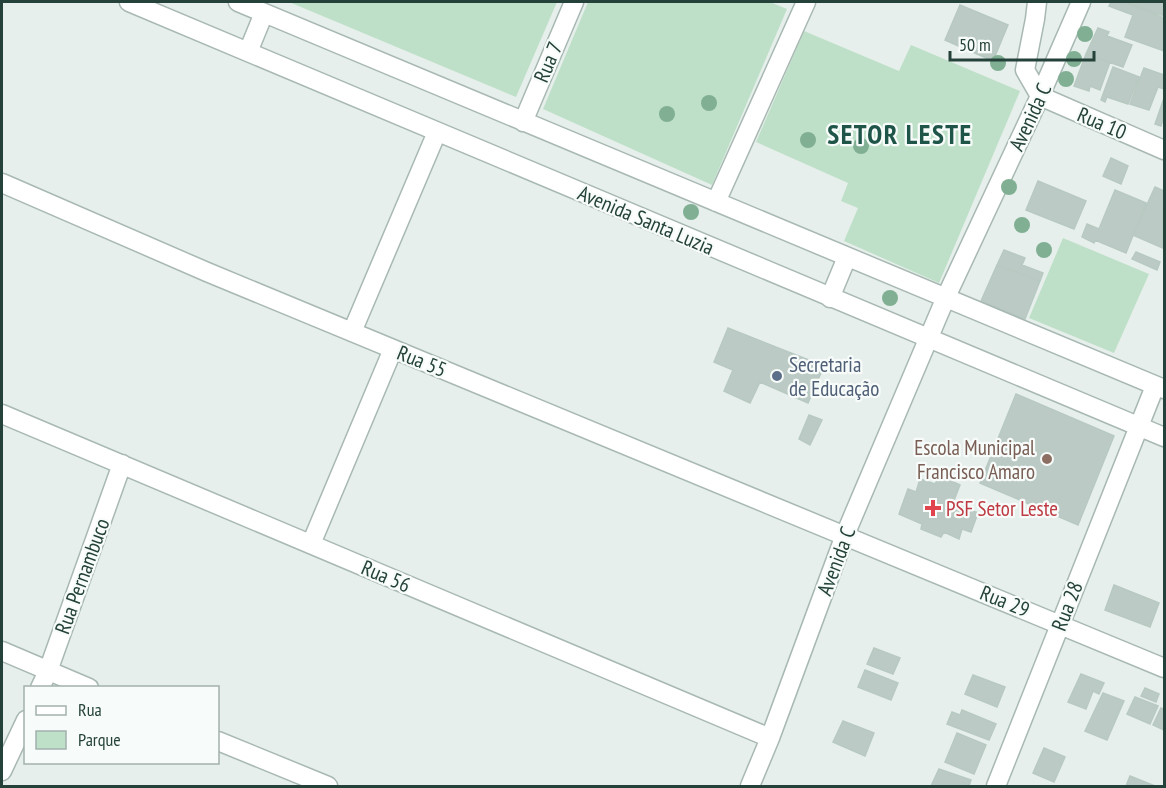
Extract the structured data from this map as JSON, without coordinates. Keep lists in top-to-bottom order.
{
  "streets": {
    "street": [
      "Rua 7",
      "Avenida C",
      "Rua 10",
      "Avenida Santa Luzia",
      "Rua 55",
      "Rua Pernambuco",
      "Rua 56",
      "Rua 29",
      "Rua 28"
    ]
  },
  "crossings": [
    ["Rua 7", "Avenida Santa Luzia"],
    ["Avenida C", "Rua 10"],
    ["Avenida C", "Avenida Santa Luzia"],
    ["Avenida C", "Rua 55"],
    ["Avenida C", "Rua 56"],
    ["Avenida C", "Rua 29"],
    ["Avenida Santa Luzia", "Rua 28"],
    ["Rua 55", "Rua 29"],
    ["Rua Pernambuco", "Rua 56"],
    ["Rua 29", "Rua 28"]
  ],
  "districts": ["SETOR LESTE"],
  "places": {
    "other": ["Secretaria de Educação", "Escola Municipal Francisco Amaro"],
    "health": ["PSF Setor Leste"]
  },
  "legend": ["Rua", "Parque"],
  "scale_bar": "50 m"
}
